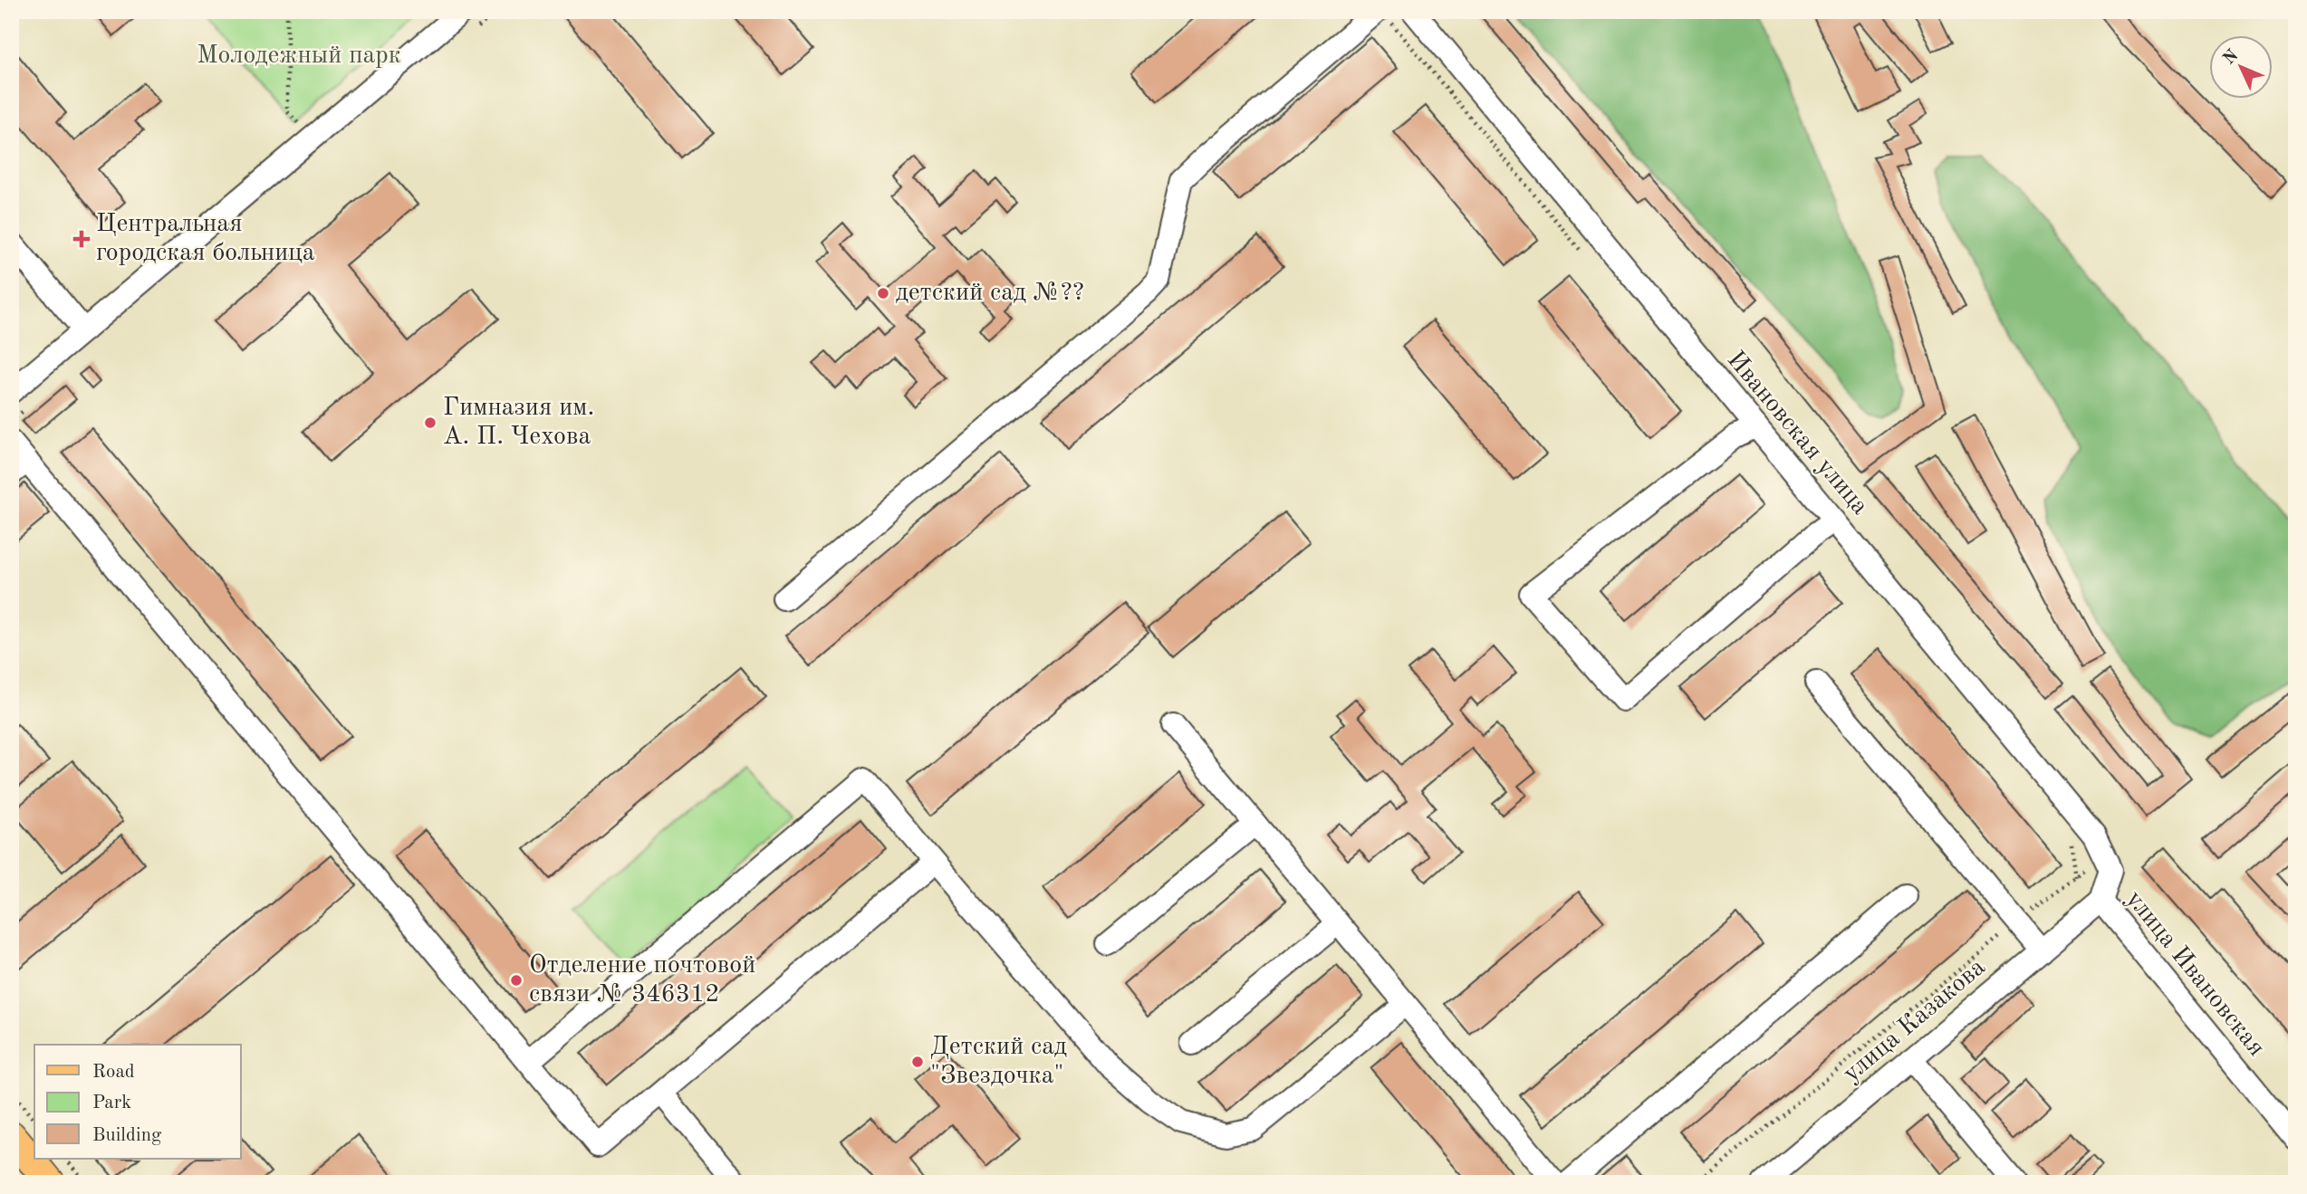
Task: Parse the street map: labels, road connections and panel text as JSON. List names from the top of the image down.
{
  "streets": {
    "street": ["Ивановская улица", "улица Ивановская", "улица Казакова"]
  },
  "crossings": [
    ["Ивановская улица", "улица Ивановская"],
    ["Ивановская улица", "улица Казакова"],
    ["улица Ивановская", "улица Казакова"]
  ],
  "parks": ["Молодежный парк"],
  "places": {
    "health": ["Центральная городская больница"],
    "other": [
      "детский сад №??",
      "Гимназия им. А. П. Чехова",
      "Отделение почтовой связи № 346312",
      "Детский сад \"Звездочка\""
    ]
  },
  "legend": ["Road", "Park", "Building"],
  "north": "top left"
}
